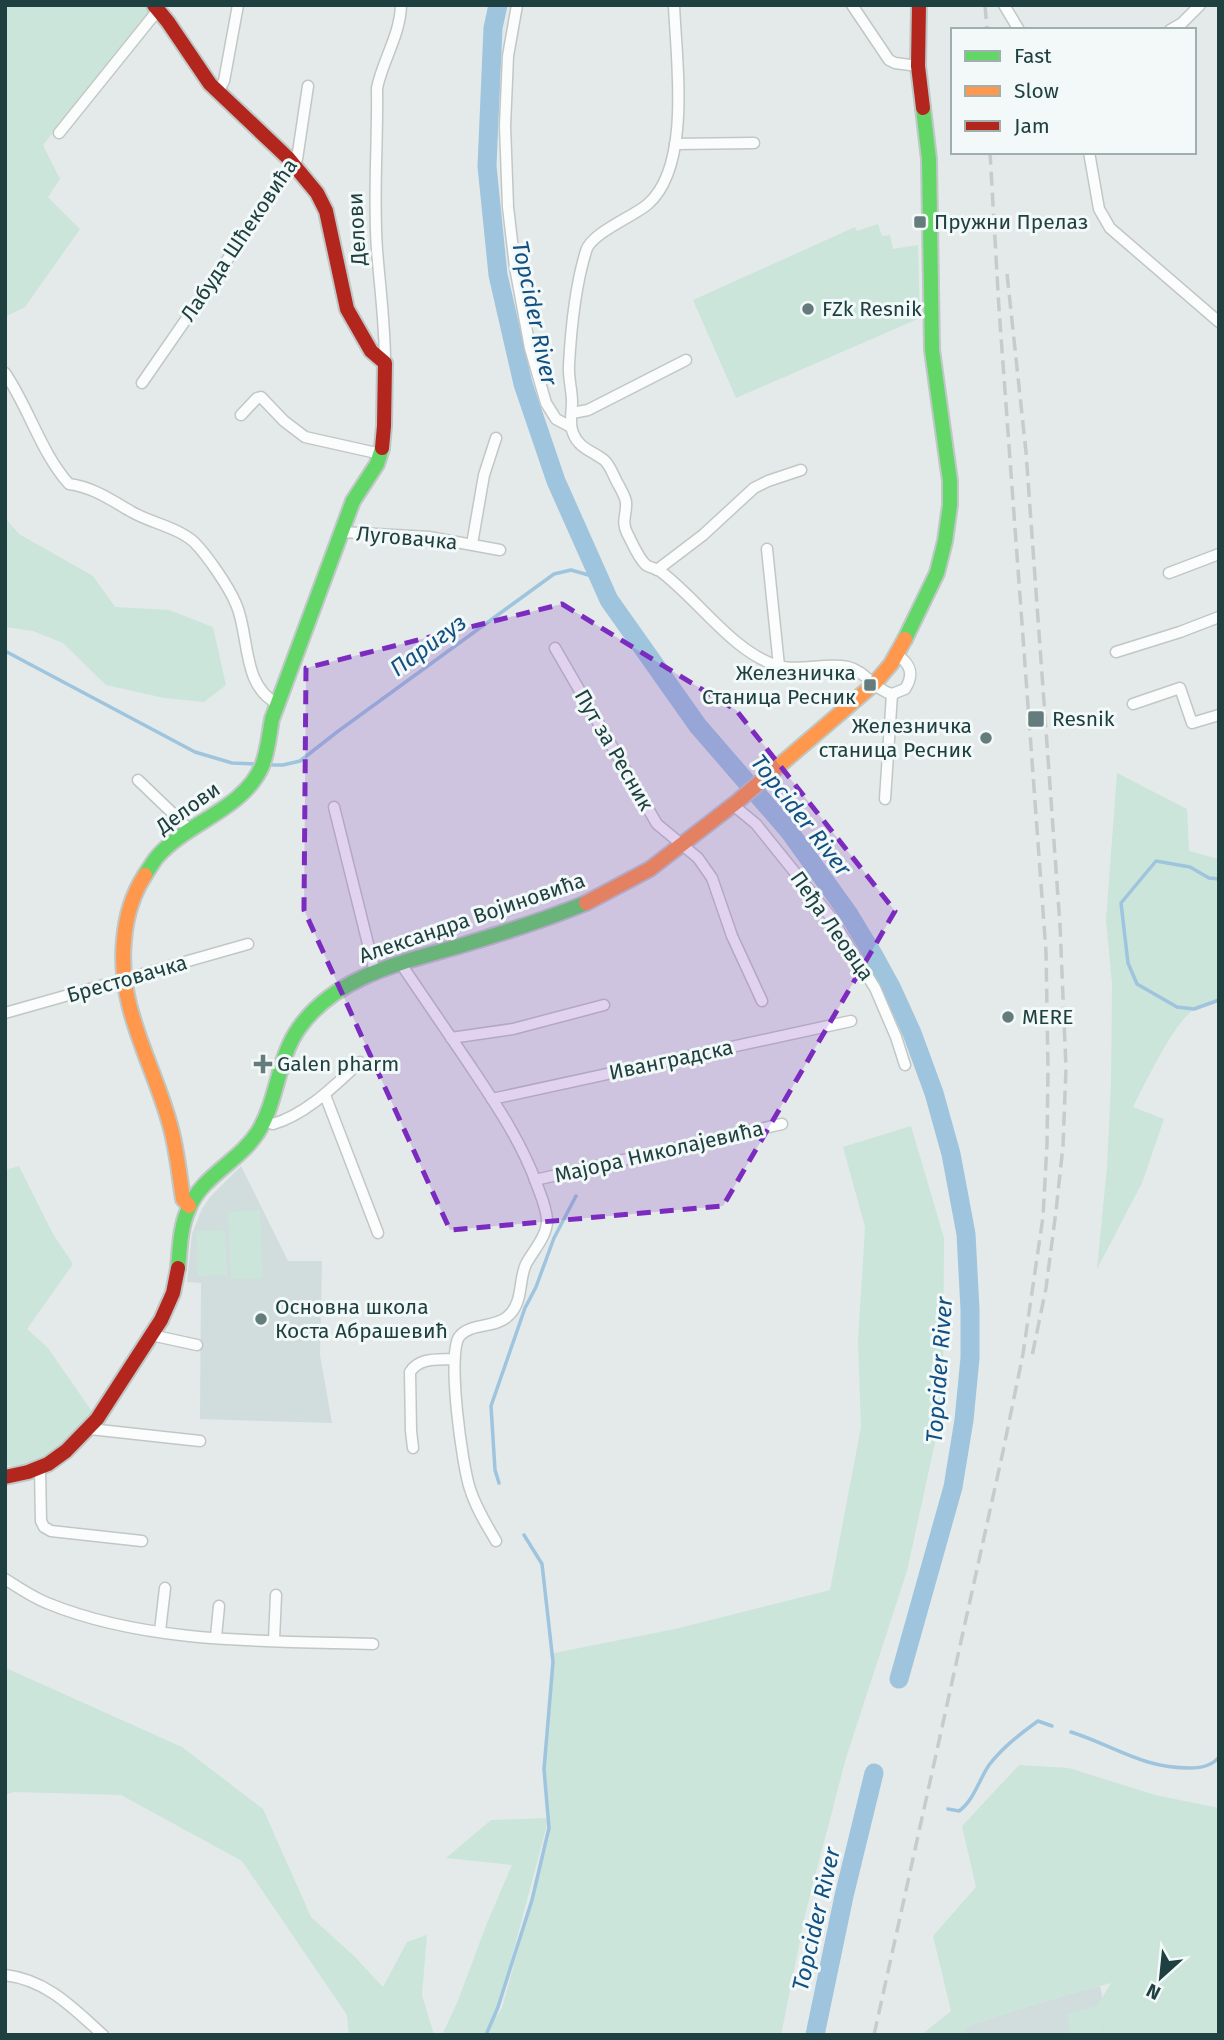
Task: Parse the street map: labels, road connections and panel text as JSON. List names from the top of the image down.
{
  "streets": {
    "street": [
      "Делови",
      "Лабуда Шћековића",
      "Луговачка",
      "Пут за Ресник",
      "Александра Војиновића",
      "Пеђа Леовца",
      "Брестовачка",
      "Иванградска",
      "Мајора Николајевића"
    ]
  },
  "crossings": [
    ["Делови", "Луговачка"],
    ["Делови", "Александра Војиновића"],
    ["Делови", "Брестовачка"],
    ["Пут за Ресник", "Александра Војиновића"],
    ["Александра Војиновића", "Пеђа Леовца"]
  ],
  "water": ["Topcider River", "Паригуз"],
  "places": {
    "transit": ["Пружни Прелаз", "Железничка Станица Ресник", "Resnik"],
    "other": [
      "FZk Resnik",
      "Железничка станица Ресник",
      "MERE",
      "Основна школа Коста Абрашевић"
    ],
    "health": ["Galen pharm"]
  },
  "legend": ["Fast", "Slow", "Jam"],
  "north": "bottom left"
}
